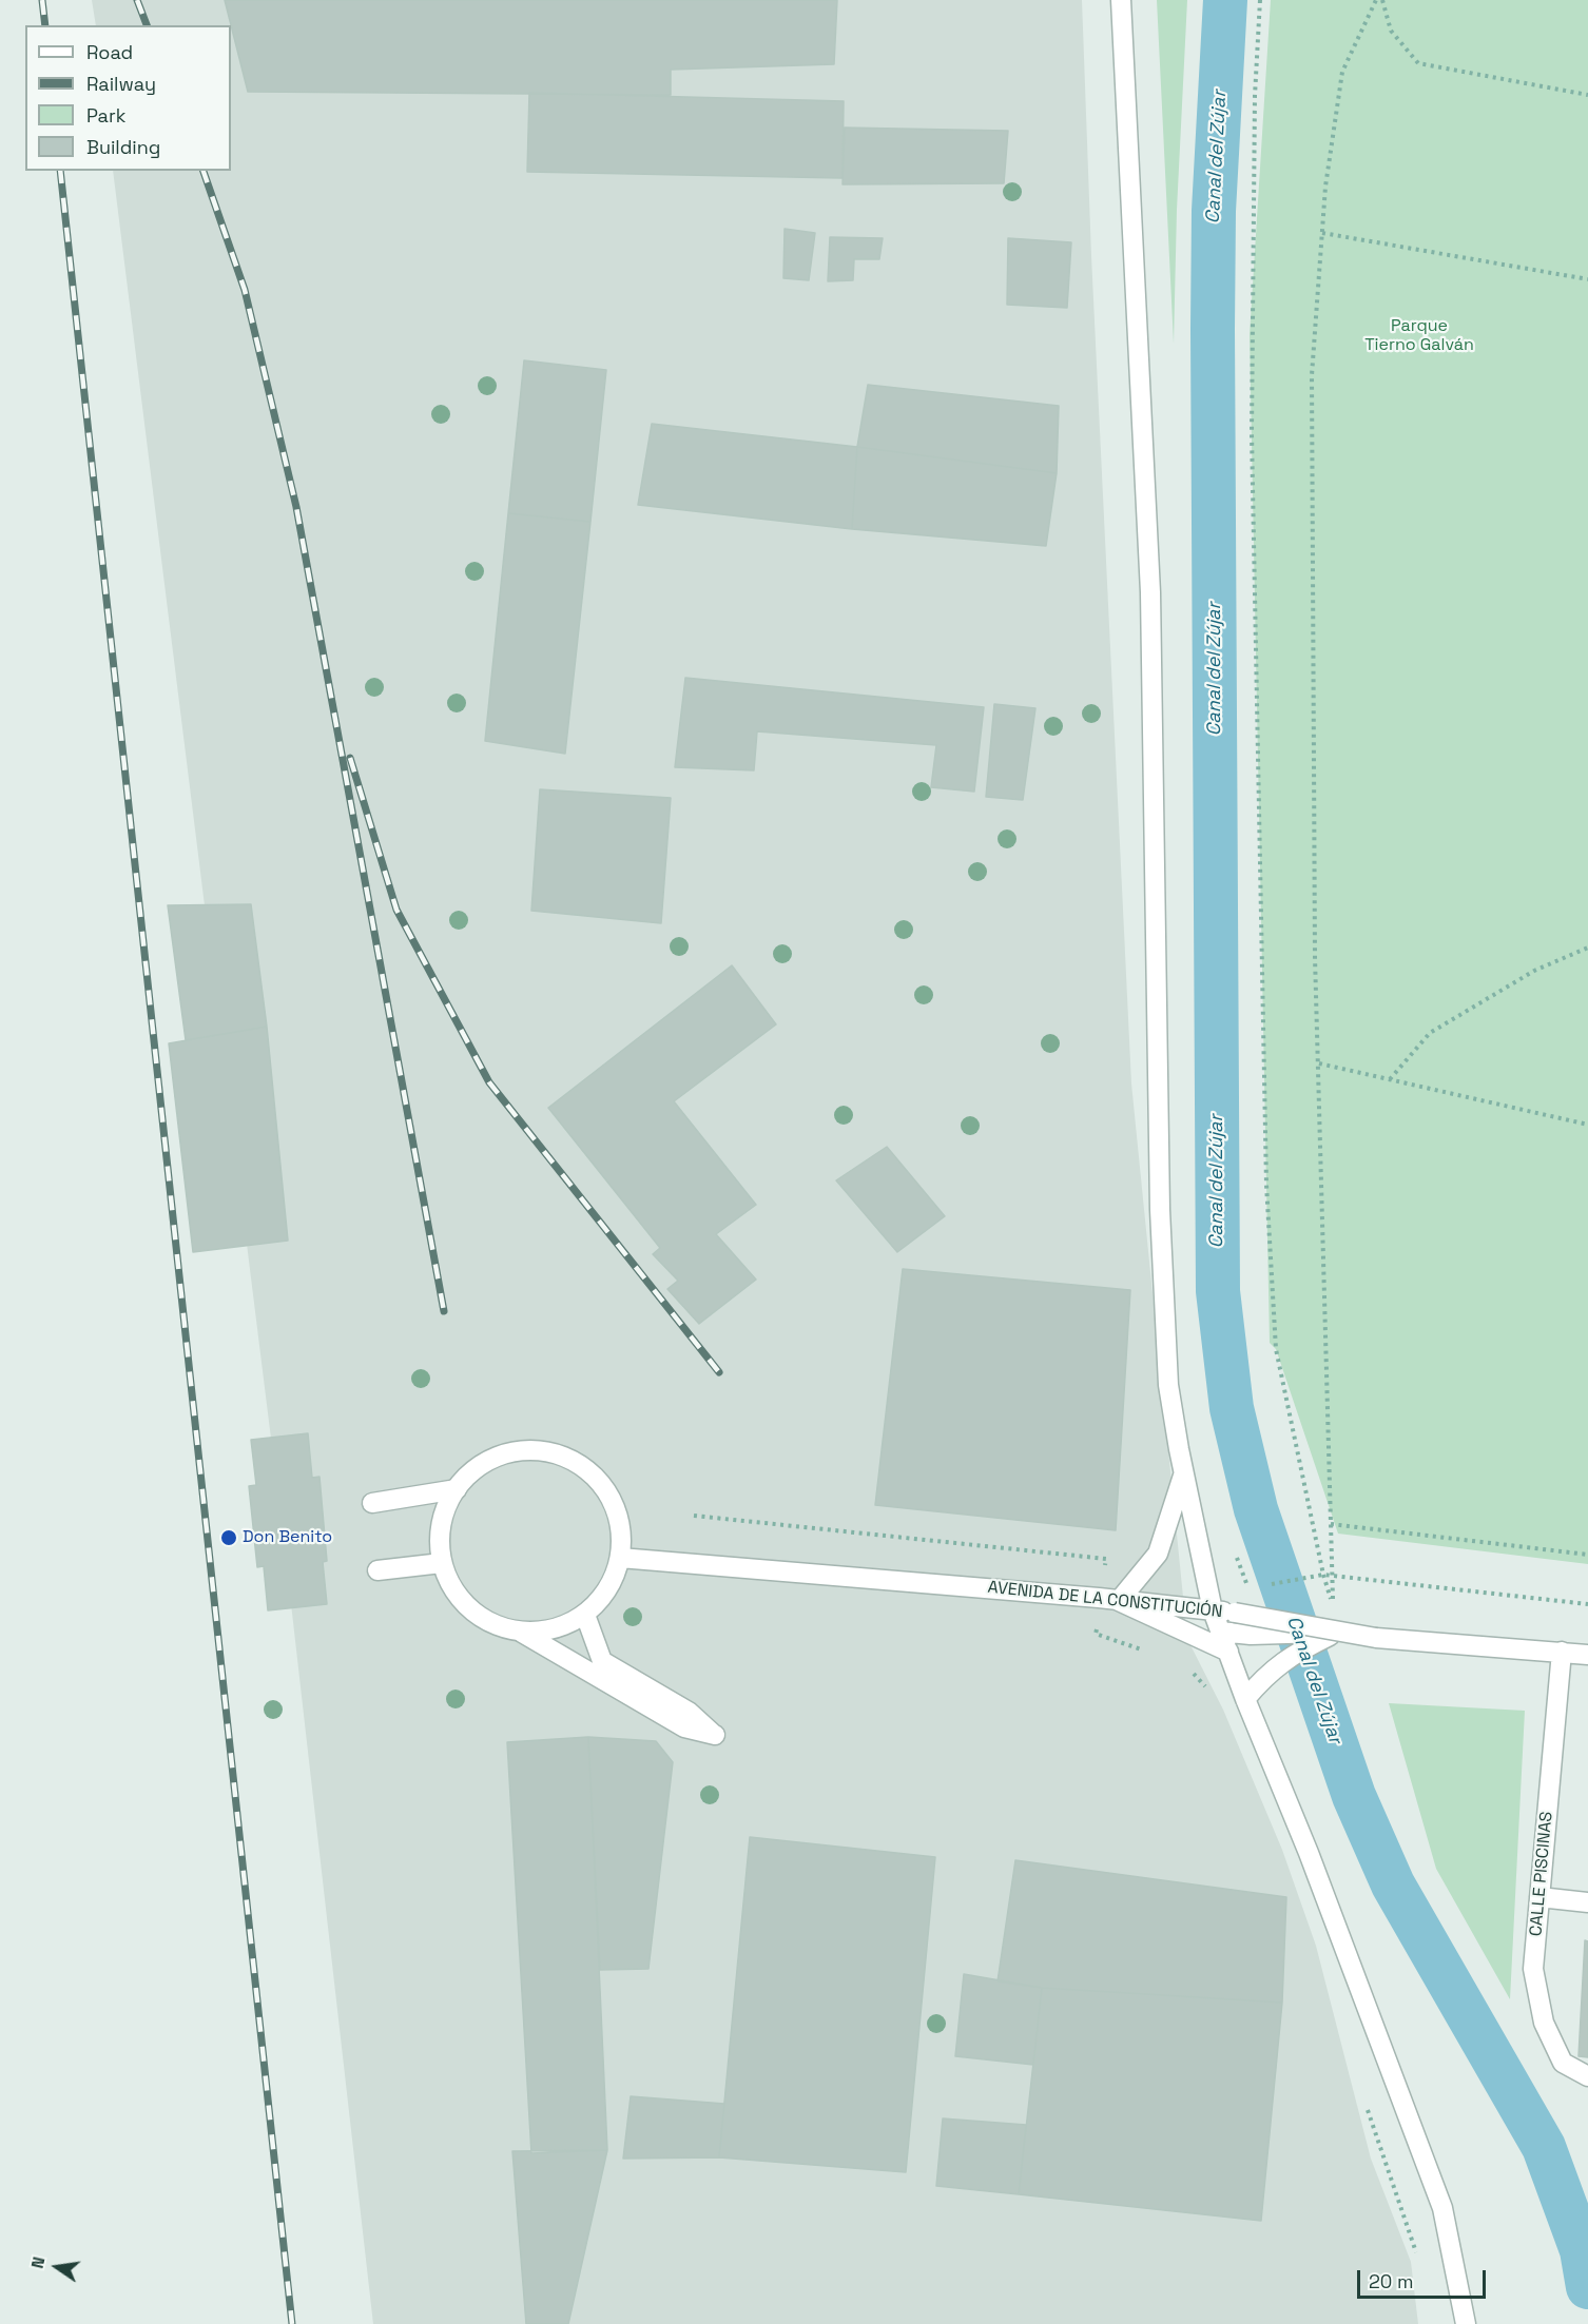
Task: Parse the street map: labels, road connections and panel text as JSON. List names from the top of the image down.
{
  "streets": {
    "street": ["AVENIDA DE LA CONSTITUCIÓN", "CALLE PISCINAS"]
  },
  "crossings": [
    ["AVENIDA DE LA CONSTITUCIÓN", "CALLE PISCINAS"]
  ],
  "water": ["Canal del Zújar"],
  "parks": ["Parque Tierno Galván"],
  "places": ["Don Benito"],
  "legend": [
    "Road",
    "Railway",
    "Park",
    "Building"
  ],
  "scale_bar": "20 m",
  "north": "left"
}
